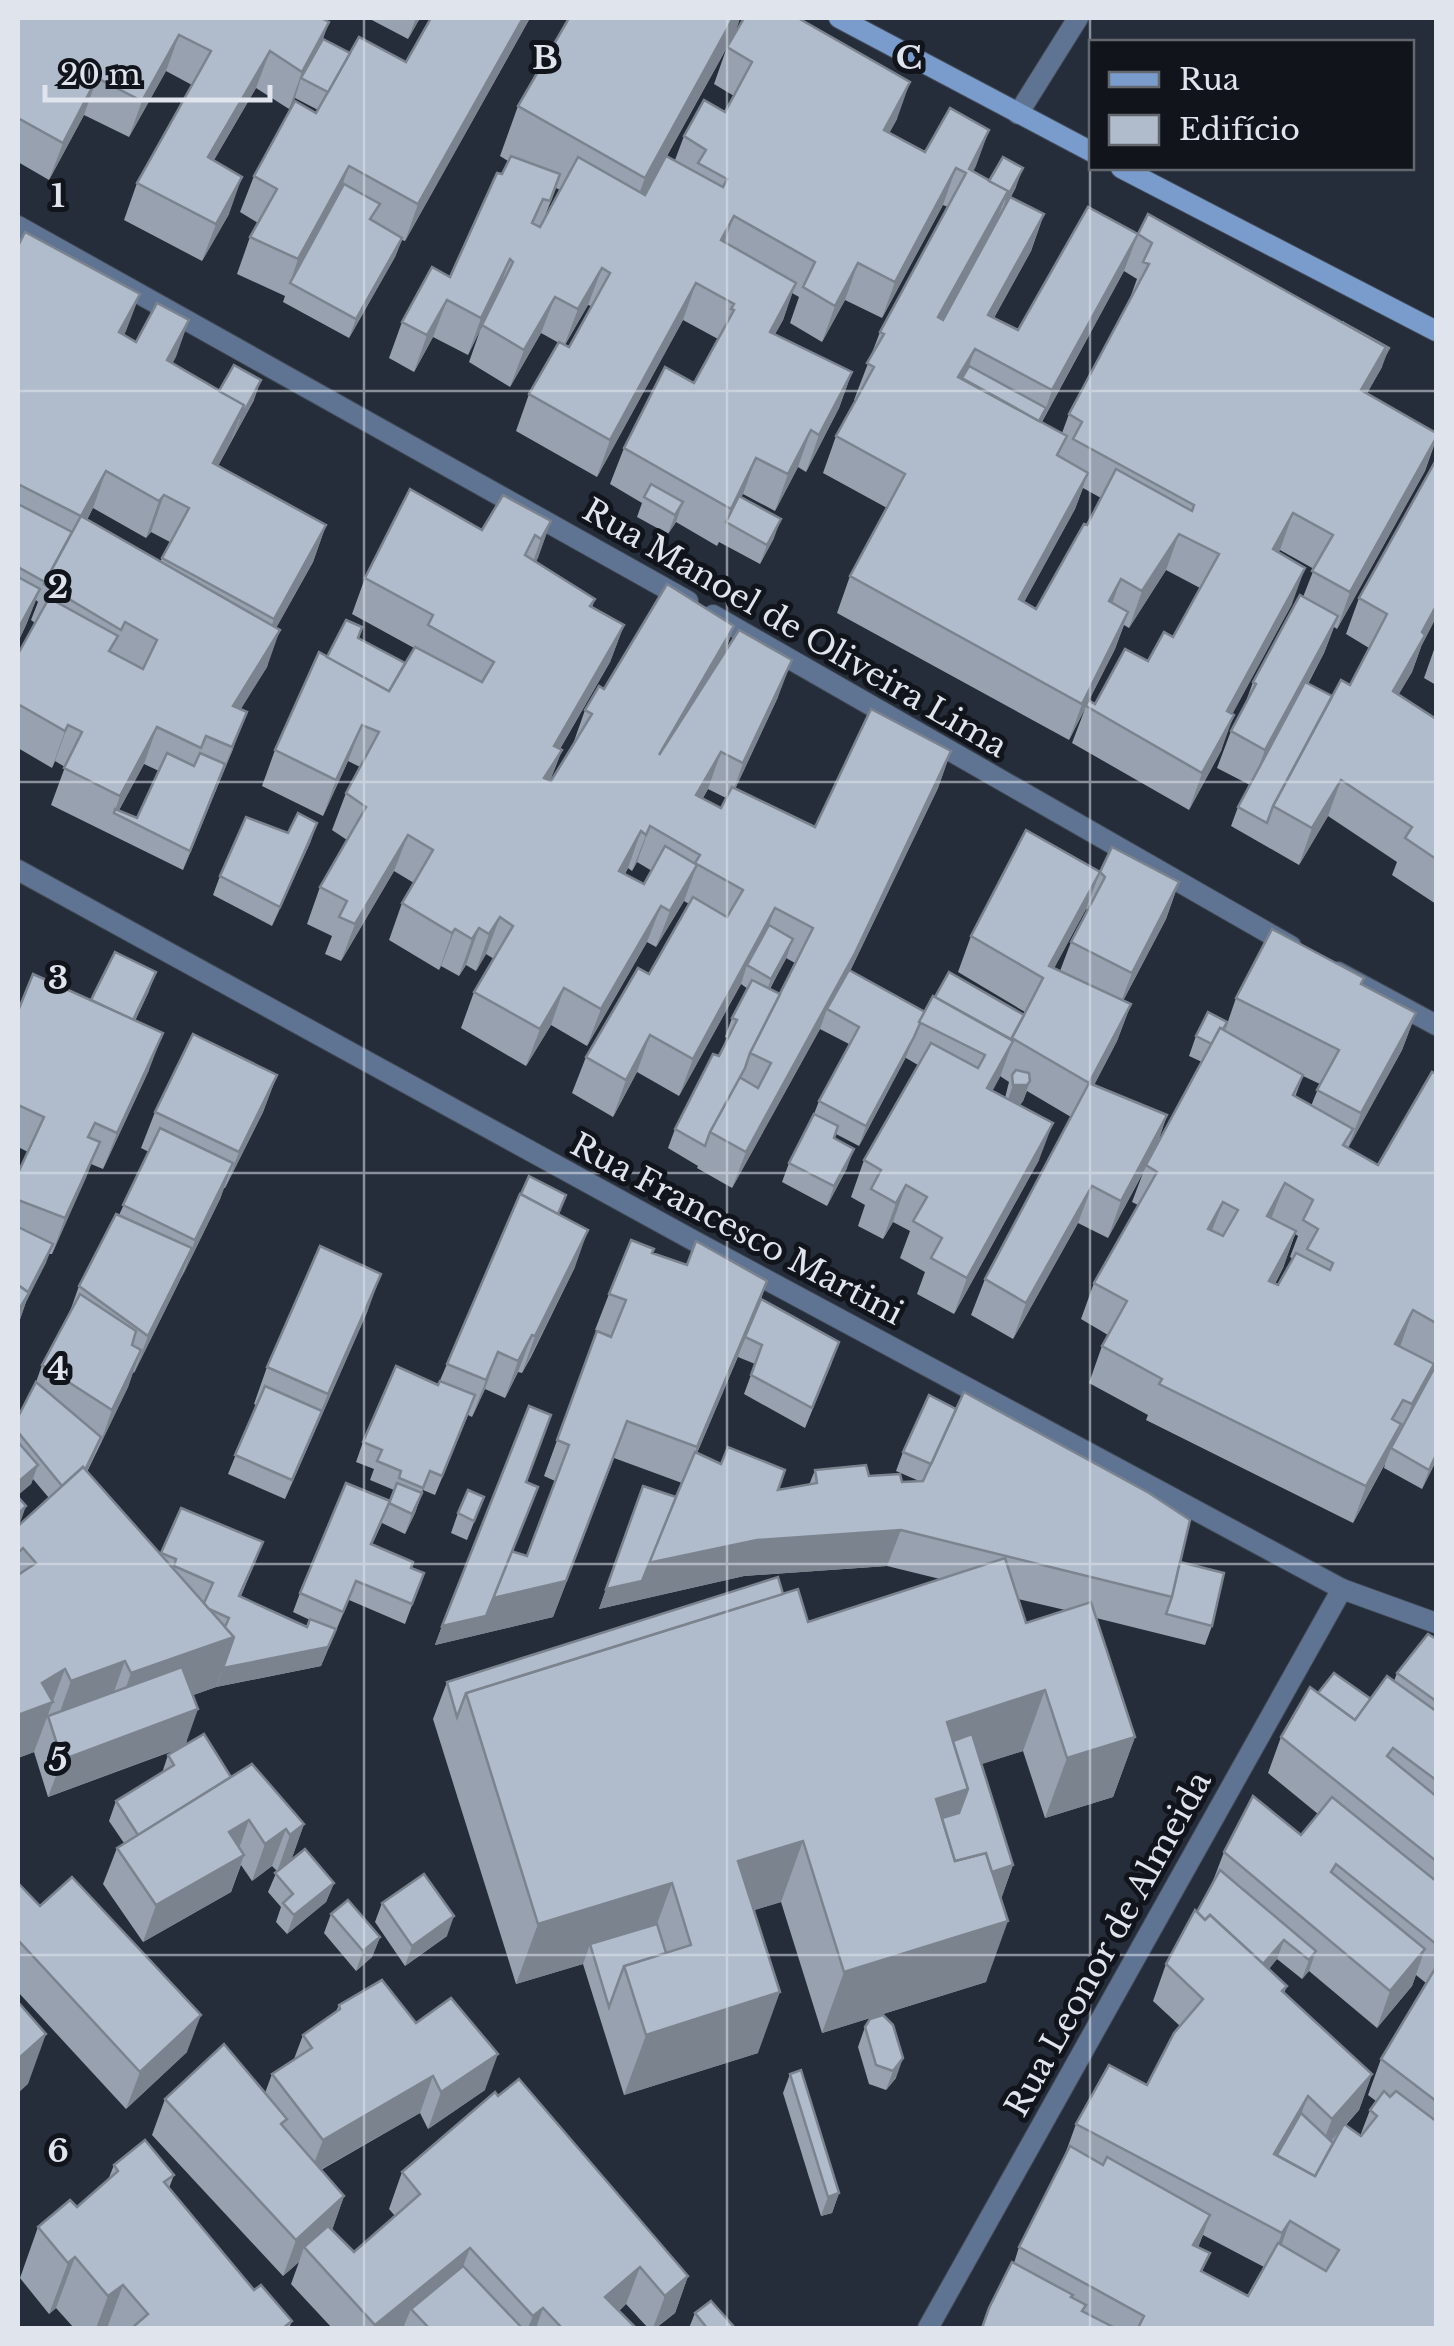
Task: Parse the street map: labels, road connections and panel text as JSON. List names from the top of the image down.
{
  "streets": {
    "street": ["Rua Manoel de Oliveira Lima", "Rua Francesco Martini", "Rua Leonor de Almeida"]
  },
  "crossings": [
    ["Rua Francesco Martini", "Rua Leonor de Almeida"]
  ],
  "legend": ["Rua", "Edifício"],
  "scale_bar": "20 m",
  "grid": {
    "columns": ["B", "C"],
    "rows": [
      "1",
      "2",
      "3",
      "4",
      "5",
      "6"
    ]
  }
}
